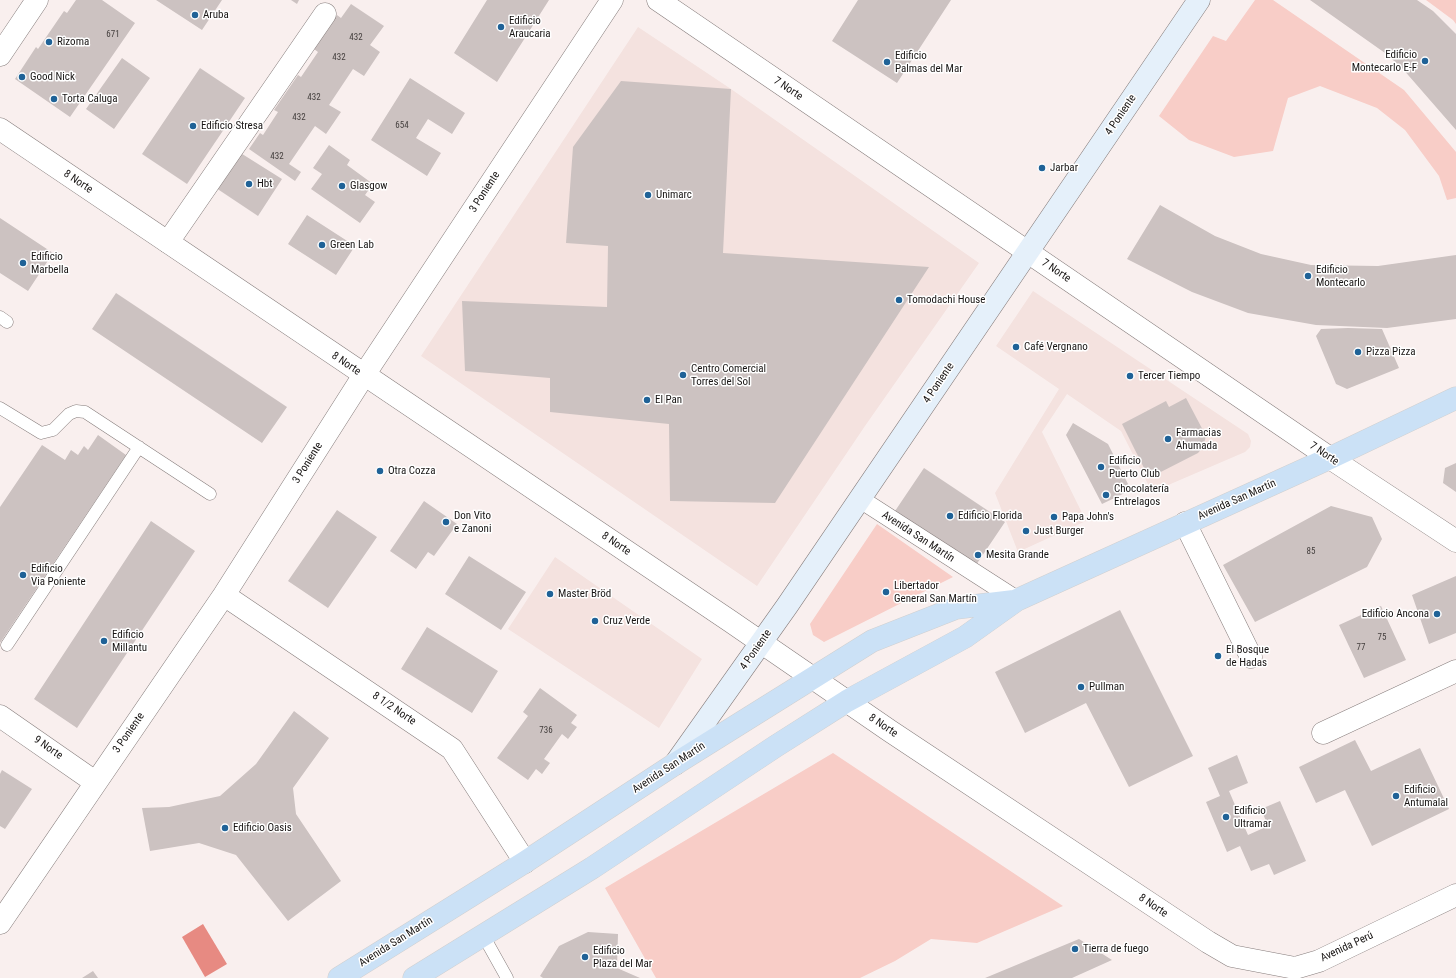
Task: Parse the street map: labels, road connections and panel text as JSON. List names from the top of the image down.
{
  "streets": {
    "main road": ["4 Poniente", "Avenida San Martín"],
    "street": [
      "7 Norte",
      "8 Norte",
      "3 Poniente",
      "8 1/2 Norte",
      "9 Norte",
      "Avenida Perú"
    ]
  },
  "crossings": [
    ["7 Norte", "4 Poniente"],
    ["7 Norte", "Avenida San Martín"],
    ["4 Poniente", "8 Norte"],
    ["4 Poniente", "Avenida San Martín"],
    ["8 Norte", "3 Poniente"],
    ["8 Norte", "Avenida San Martín"],
    ["8 Norte", "Avenida Perú"],
    ["3 Poniente", "8 1/2 Norte"],
    ["3 Poniente", "9 Norte"],
    ["Avenida San Martín", "8 1/2 Norte"]
  ],
  "places": [
    "Aruba",
    "Edificio Araucaria",
    "Rizoma",
    "Edificio Montecarlo E-F",
    "Edificio Palmas del Mar",
    "Good Nick",
    "Torta Caluga",
    "Edificio Stresa",
    "Jarbar",
    "Hbt",
    "Glasgow",
    "Unimarc",
    "Green Lab",
    "Edificio Marbella",
    "Edificio Montecarlo",
    "Tomodachi House",
    "Café Vergnano",
    "Pizza Pizza",
    "Centro Comercial Torres del Sol",
    "Tercer Tiempo",
    "El Pan",
    "Farmacias Ahumada",
    "Edificio Puerto Club",
    "Otra Cozza",
    "Chocolatería Entrelagos",
    "Edificio Florida",
    "Papa John's",
    "Don Vito e Zanoni",
    "Just Burger",
    "Mesita Grande",
    "Edificio Via Poniente",
    "Libertador General San Martín",
    "Master Bröd",
    "Edificio Ancona",
    "Cruz Verde",
    "Edificio Millantu",
    "El Bosque de Hadas",
    "Pullman",
    "Edificio Antumalal",
    "Edificio Ultramar",
    "Edificio Oasis",
    "Tierra de fuego",
    "Edificio Plaza del Mar"
  ],
  "house_numbers": [
    "671",
    "432",
    "432",
    "432",
    "432",
    "654",
    "432",
    "85",
    "75",
    "77",
    "736"
  ]
}
